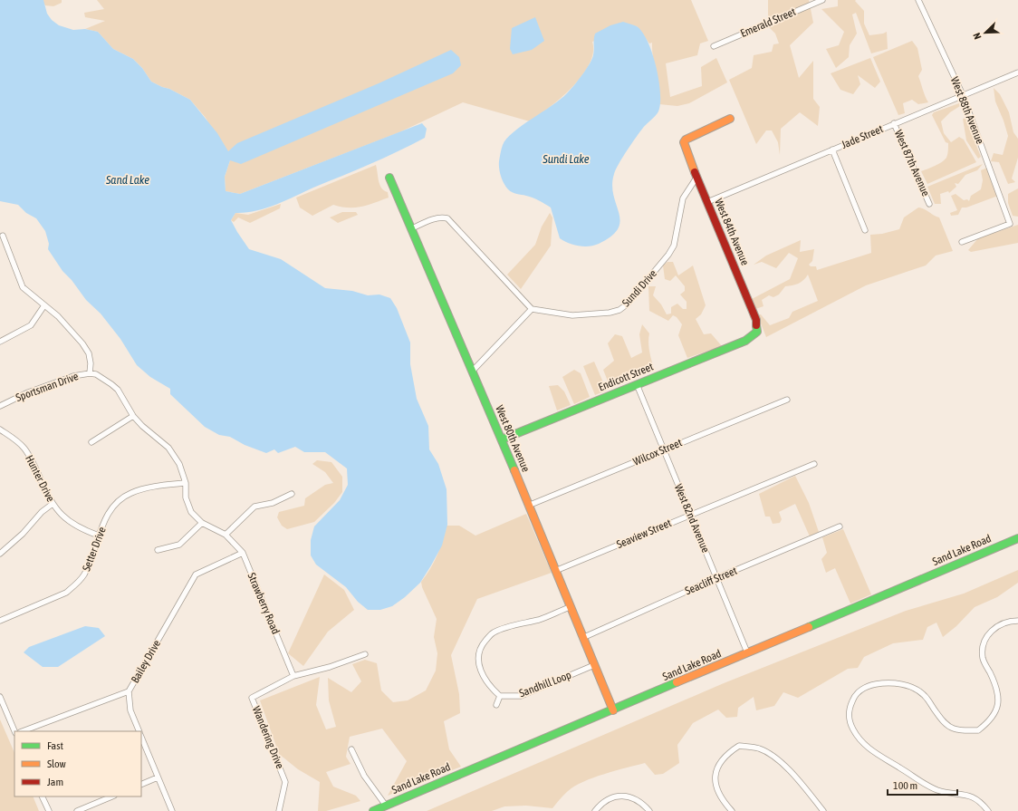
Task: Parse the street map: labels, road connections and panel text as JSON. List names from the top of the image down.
{
  "streets": {
    "street": [
      "Emerald Street",
      "West 88th Avenue",
      "Jade Street",
      "West 87th Avenue",
      "West 84th Avenue",
      "Sundi Drive",
      "Endicott Street",
      "Sportsman Drive",
      "West 80th Avenue",
      "Wilcox Street",
      "Hunter Drive",
      "West 82nd Avenue",
      "Seaview Street",
      "Setter Drive",
      "Sand Lake Road",
      "Seacliff Street",
      "Strawberry Road",
      "Bailey Drive",
      "Sandhill Loop",
      "Wandering Drive"
    ]
  },
  "crossings": [
    ["West 88th Avenue", "Jade Street"],
    ["Jade Street", "West 87th Avenue"],
    ["Jade Street", "West 84th Avenue"],
    ["West 84th Avenue", "Sundi Drive"],
    ["West 84th Avenue", "Endicott Street"],
    ["Endicott Street", "West 80th Avenue"],
    ["Endicott Street", "West 82nd Avenue"],
    ["Sportsman Drive", "Setter Drive"],
    ["Sportsman Drive", "Strawberry Road"],
    ["West 80th Avenue", "Wilcox Street"],
    ["West 80th Avenue", "Seaview Street"],
    ["West 80th Avenue", "Sand Lake Road"],
    ["West 80th Avenue", "Seacliff Street"],
    ["West 80th Avenue", "Sandhill Loop"],
    ["Wilcox Street", "West 82nd Avenue"],
    ["Hunter Drive", "Setter Drive"],
    ["West 82nd Avenue", "Seaview Street"],
    ["West 82nd Avenue", "Sand Lake Road"],
    ["West 82nd Avenue", "Seacliff Street"],
    ["Strawberry Road", "Bailey Drive"],
    ["Strawberry Road", "Wandering Drive"]
  ],
  "water": ["Sundi Lake", "Sand Lake"],
  "legend": ["Fast", "Slow", "Jam"],
  "scale_bar": "100 m",
  "north": "bottom left"
}
